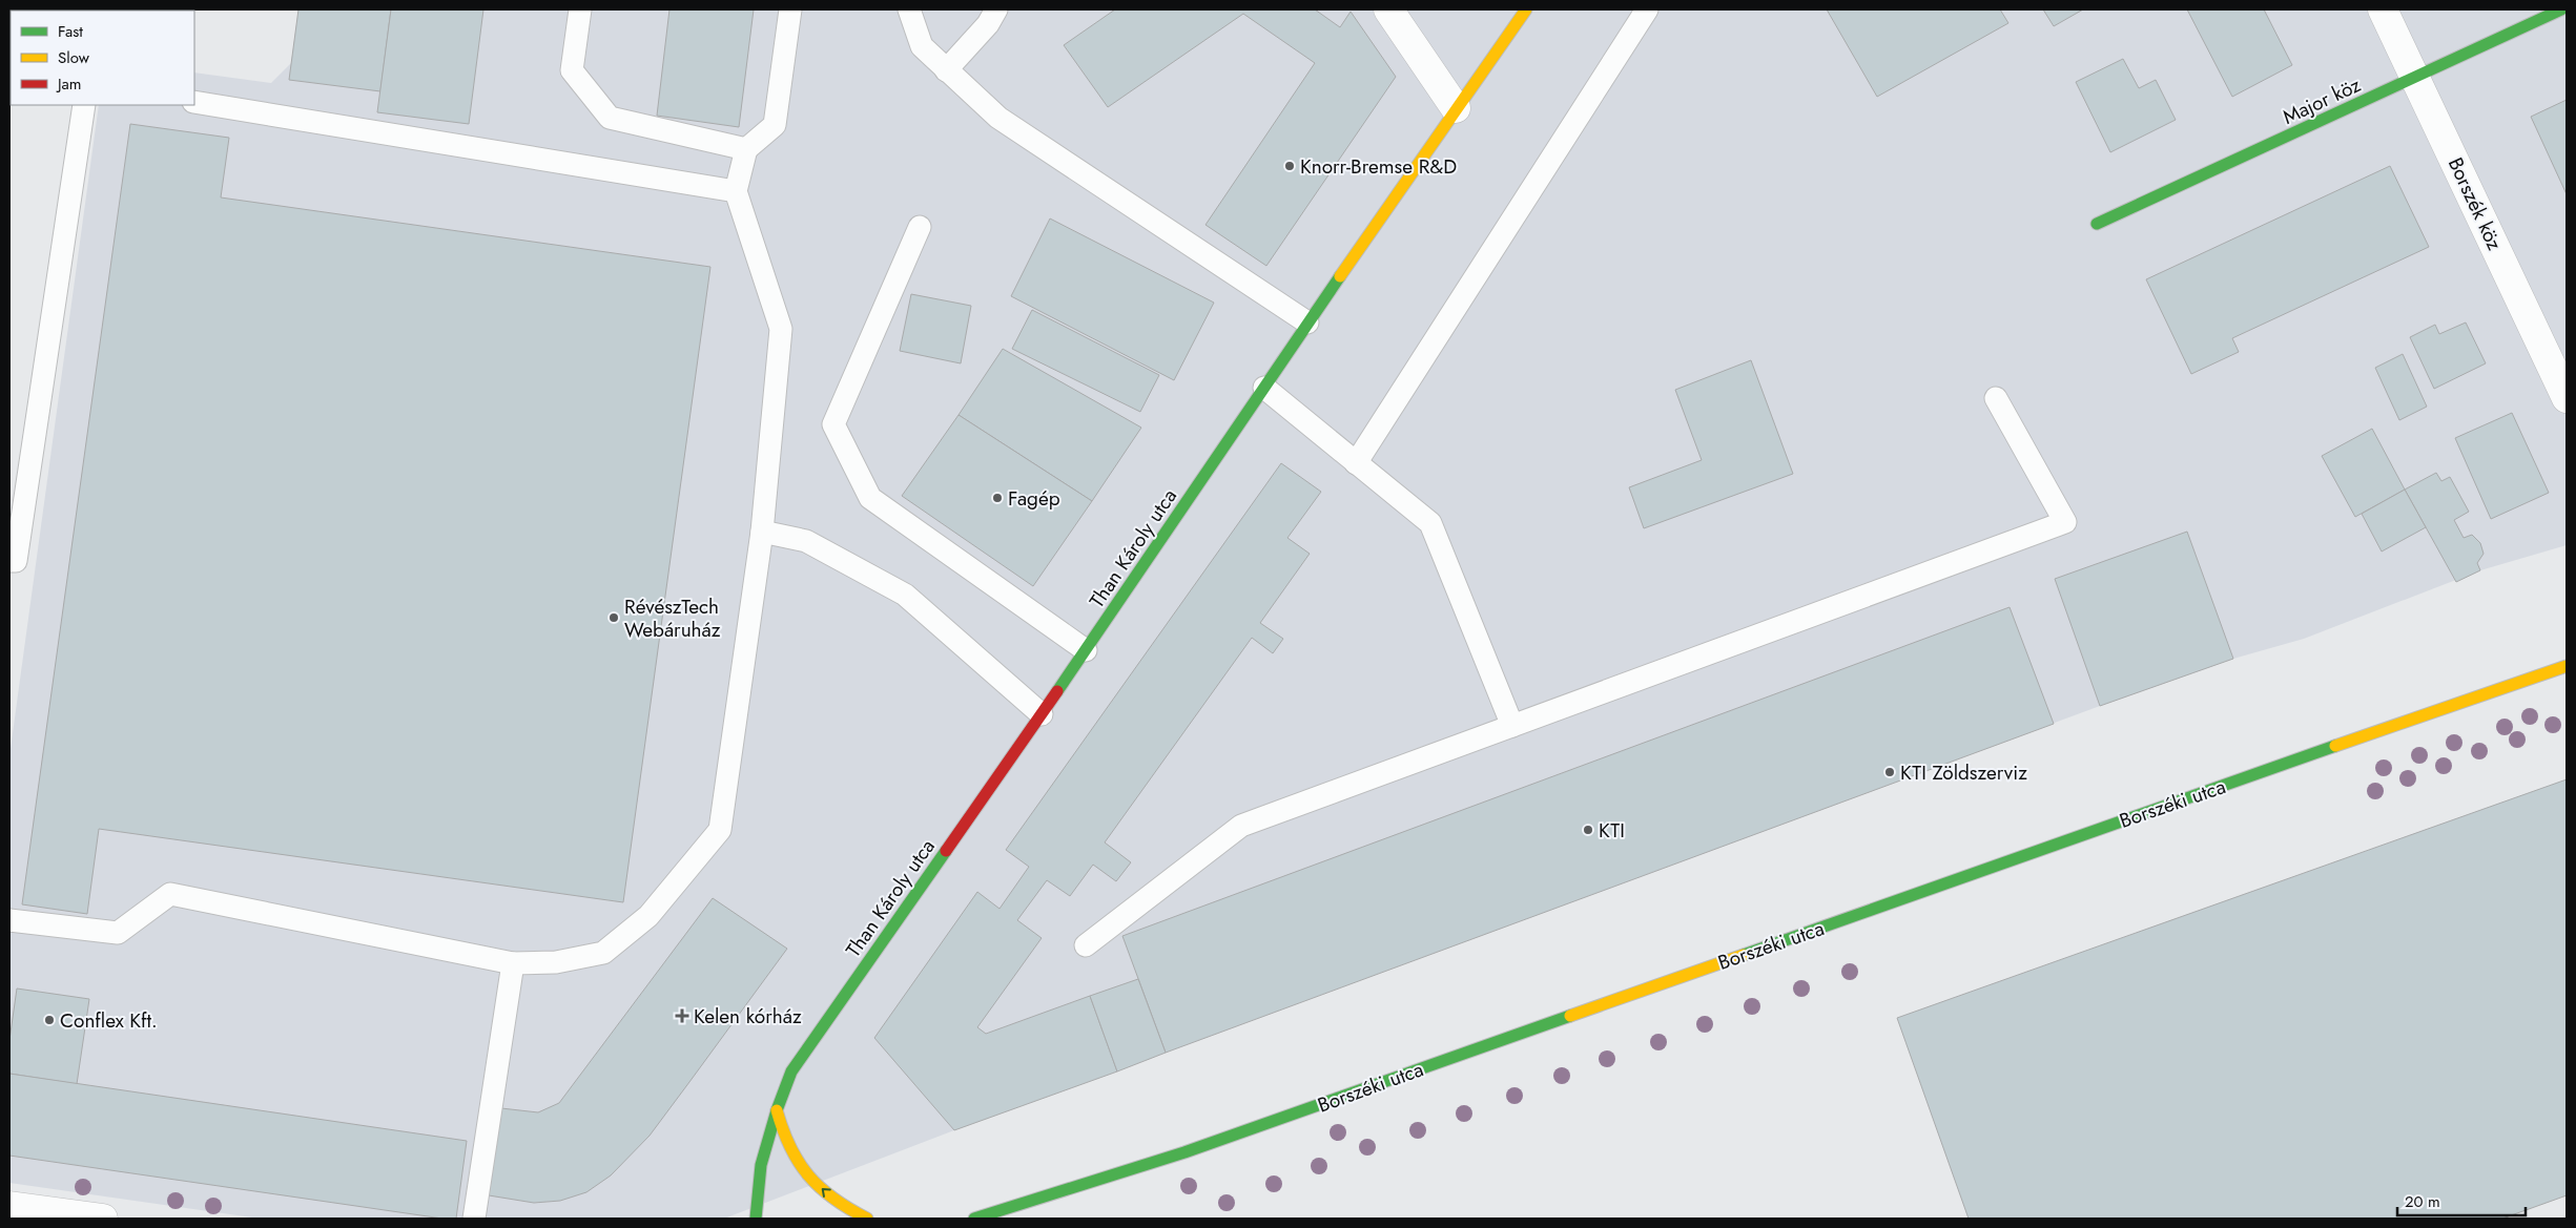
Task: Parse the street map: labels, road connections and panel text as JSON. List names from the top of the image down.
{
  "streets": {
    "street": [
      "Major köz",
      "Borszék köz",
      "Than Károly utca",
      "Borszéki utca"
    ]
  },
  "crossings": [
    ["Major köz", "Borszék köz"]
  ],
  "places": {
    "other": [
      "Knorr-Bremse R&D",
      "Fagép",
      "RévészTech Webáruház",
      "KTI Zöldszerviz",
      "KTI",
      "Conflex Kft."
    ],
    "health": ["Kelen kórház"]
  },
  "legend": ["Fast", "Slow", "Jam"],
  "scale_bar": "20 m"
}
